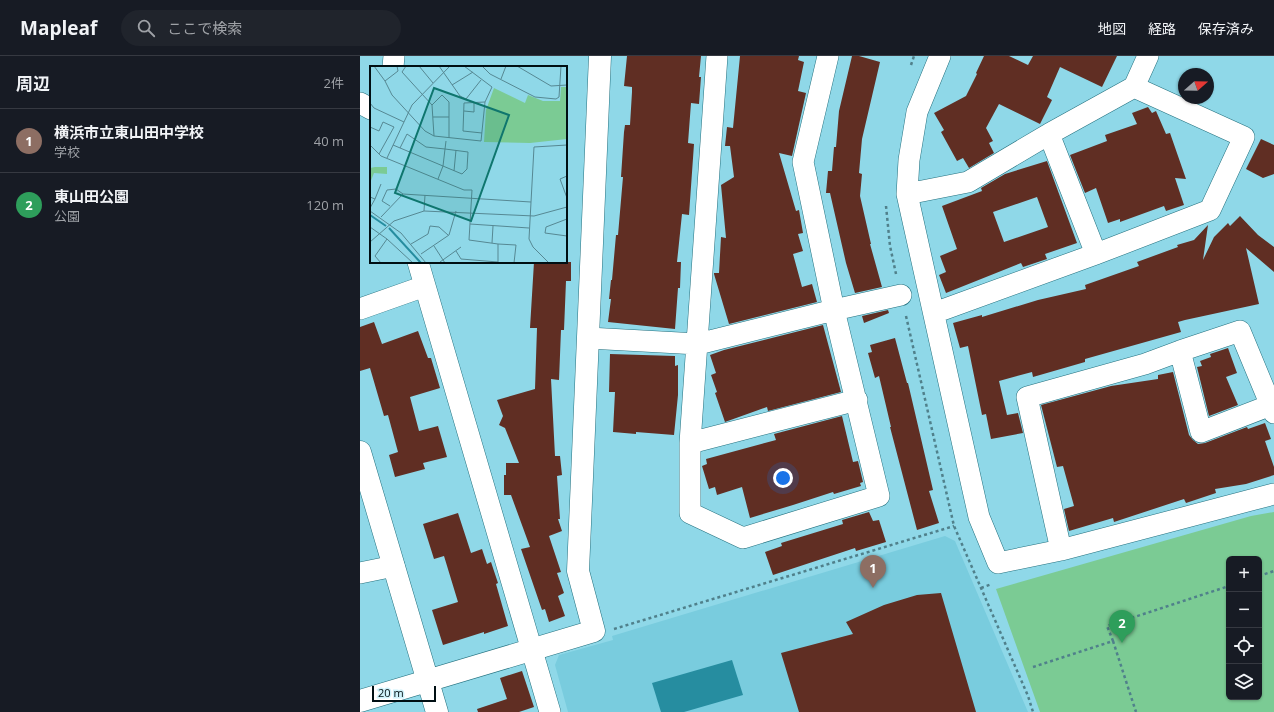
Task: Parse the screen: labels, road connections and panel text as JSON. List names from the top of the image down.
{
  "scale_bar": "20 m",
  "north": "right",
  "page": {
    "header": "Mapleaf",
    "search": "ここで検索",
    "nav": ["地図", "経路", "保存済み"],
    "heading": ["周辺", "2件"],
    "list": [
      {
        "mark": "1",
        "name": "横浜市立東山田中学校",
        "note": "学校",
        "value": "40 m"
      },
      {
        "mark": "2",
        "name": "東山田公園",
        "note": "公園",
        "value": "120 m"
      }
    ],
    "pins": ["1", "2"],
    "map_buttons": ["+", "−"],
    "scale": "20 m"
  }
}
